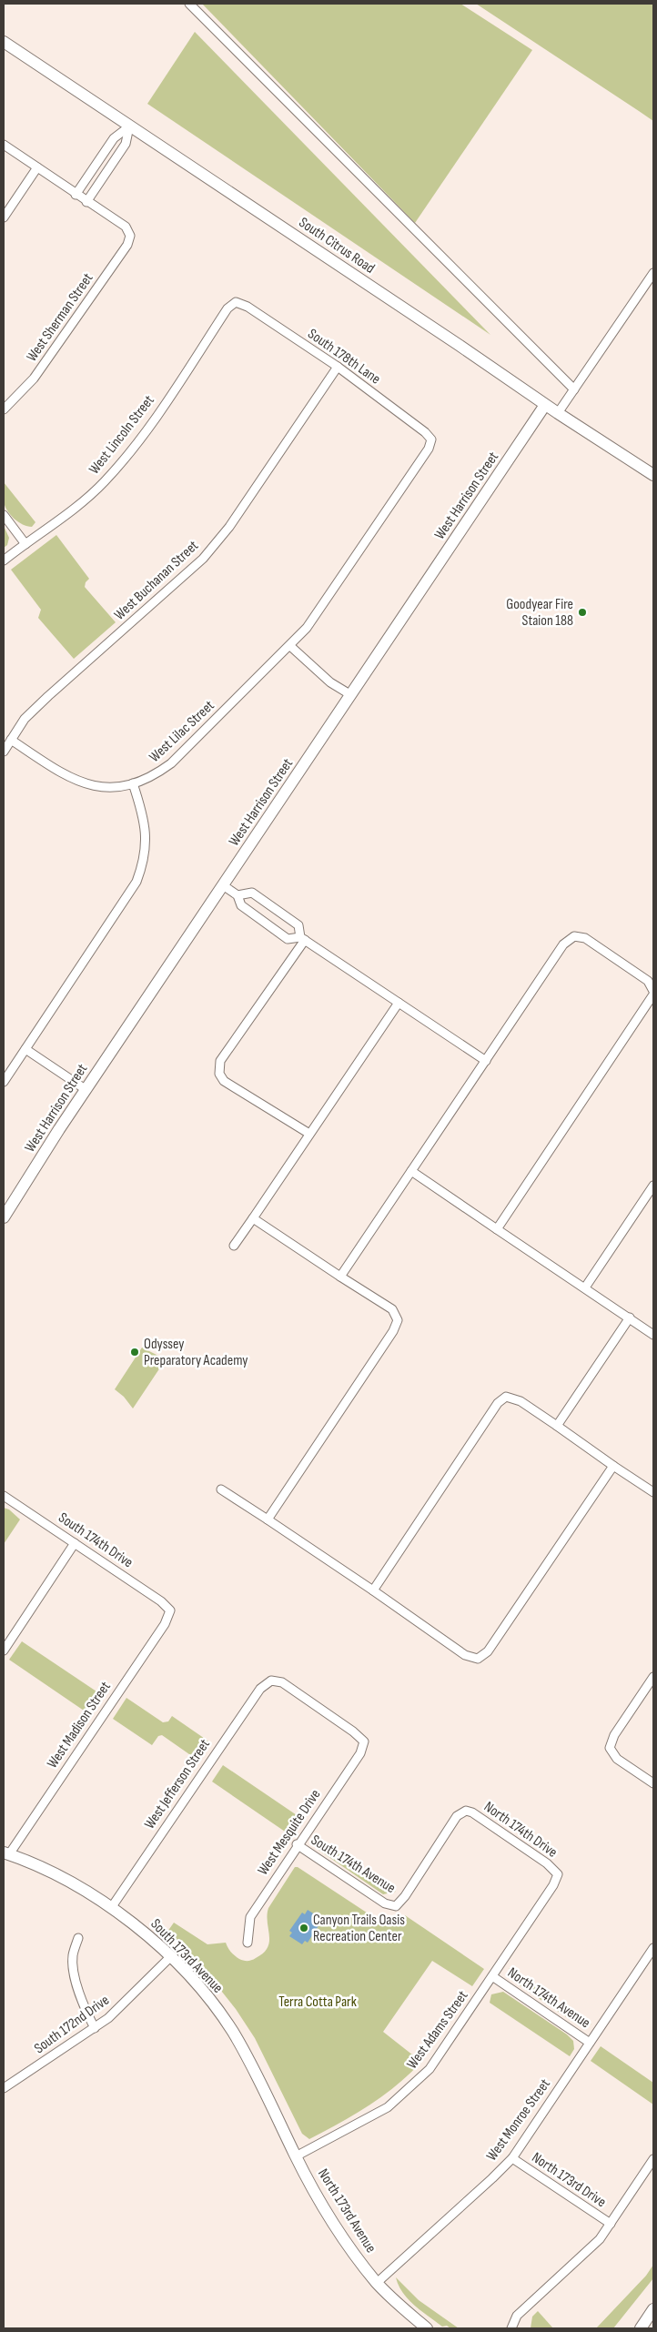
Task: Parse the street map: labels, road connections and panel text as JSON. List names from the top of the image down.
{
  "streets": {
    "street": [
      "South Citrus Road",
      "West Sherman Street",
      "South 178th Lane",
      "West Lincoln Street",
      "West Harrison Street",
      "West Buchanan Street",
      "West Lilac Street",
      "South 174th Drive",
      "West Madison Street",
      "West Jefferson Street",
      "North 174th Drive",
      "West Mesquite Drive",
      "South 174th Avenue",
      "South 173rd Avenue",
      "North 174th Avenue",
      "South 172nd Drive",
      "West Adams Street",
      "West Monroe Street",
      "North 173rd Drive",
      "North 173rd Avenue"
    ]
  },
  "crossings": [
    ["South Citrus Road", "West Harrison Street"],
    ["South 178th Lane", "West Lincoln Street"],
    ["South 178th Lane", "West Buchanan Street"],
    ["South 178th Lane", "West Lilac Street"],
    ["West Buchanan Street", "West Lilac Street"],
    ["South 174th Drive", "West Madison Street"],
    ["West Madison Street", "South 173rd Avenue"],
    ["West Jefferson Street", "West Mesquite Drive"],
    ["West Jefferson Street", "South 173rd Avenue"],
    ["North 174th Drive", "South 174th Avenue"],
    ["North 174th Drive", "West Adams Street"],
    ["West Mesquite Drive", "South 174th Avenue"],
    ["South 173rd Avenue", "South 172nd Drive"],
    ["South 173rd Avenue", "North 173rd Avenue"],
    ["North 174th Avenue", "West Adams Street"],
    ["North 174th Avenue", "West Monroe Street"],
    ["West Adams Street", "North 173rd Avenue"],
    ["West Monroe Street", "North 173rd Drive"],
    ["West Monroe Street", "North 173rd Avenue"]
  ],
  "parks": ["Terra Cotta Park"],
  "places": ["Goodyear Fire Staion 188", "Odyssey Preparatory Academy", "Canyon Trails Oasis Recreation Center"]
}
